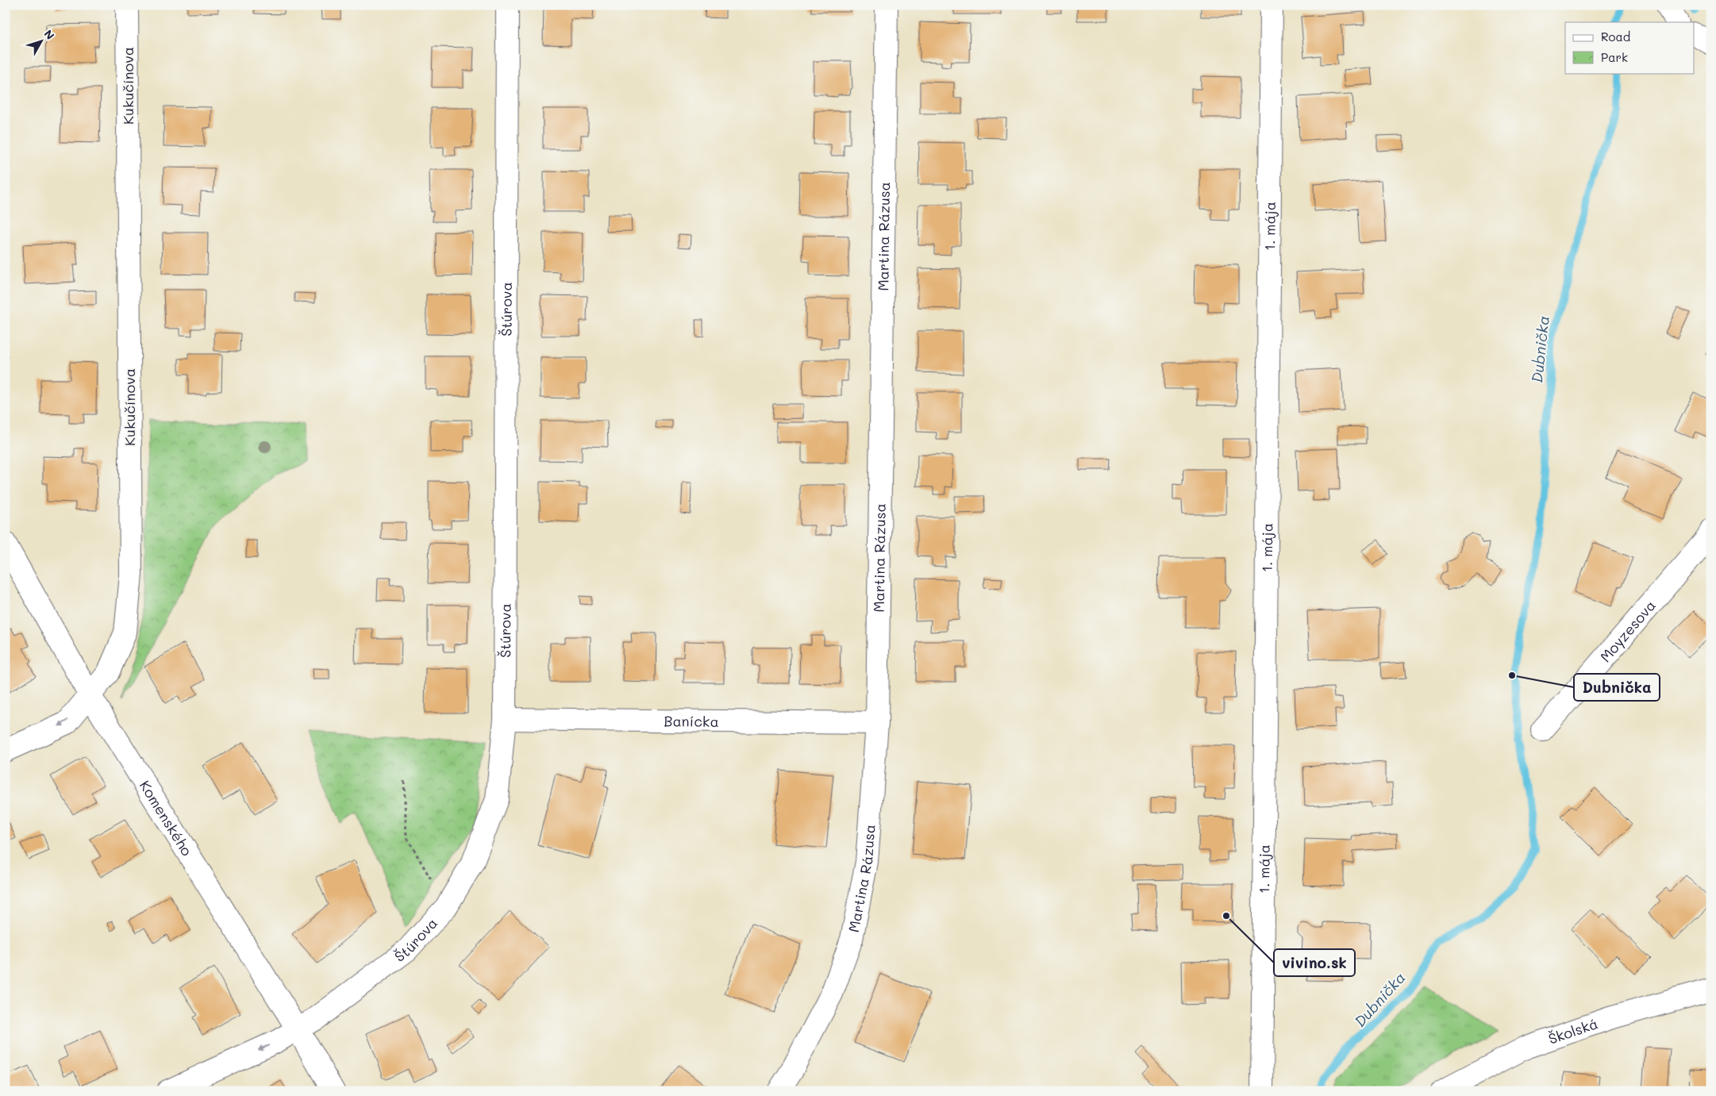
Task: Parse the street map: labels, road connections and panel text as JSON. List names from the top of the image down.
{
  "streets": {
    "street": [
      "Kukučínova",
      "1. mája",
      "Martina Rázusa",
      "Štúrova",
      "Moyzesova",
      "Banícka",
      "Komenského",
      "Školská"
    ]
  },
  "crossings": [
    ["Kukučínova", "Komenského"],
    ["Martina Rázusa", "Banícka"],
    ["Štúrova", "Banícka"],
    ["Štúrova", "Komenského"]
  ],
  "water": ["Dubnička"],
  "places": ["Dubnička", "vivino.sk"],
  "legend": ["Road", "Park"],
  "north": "top right"
}
